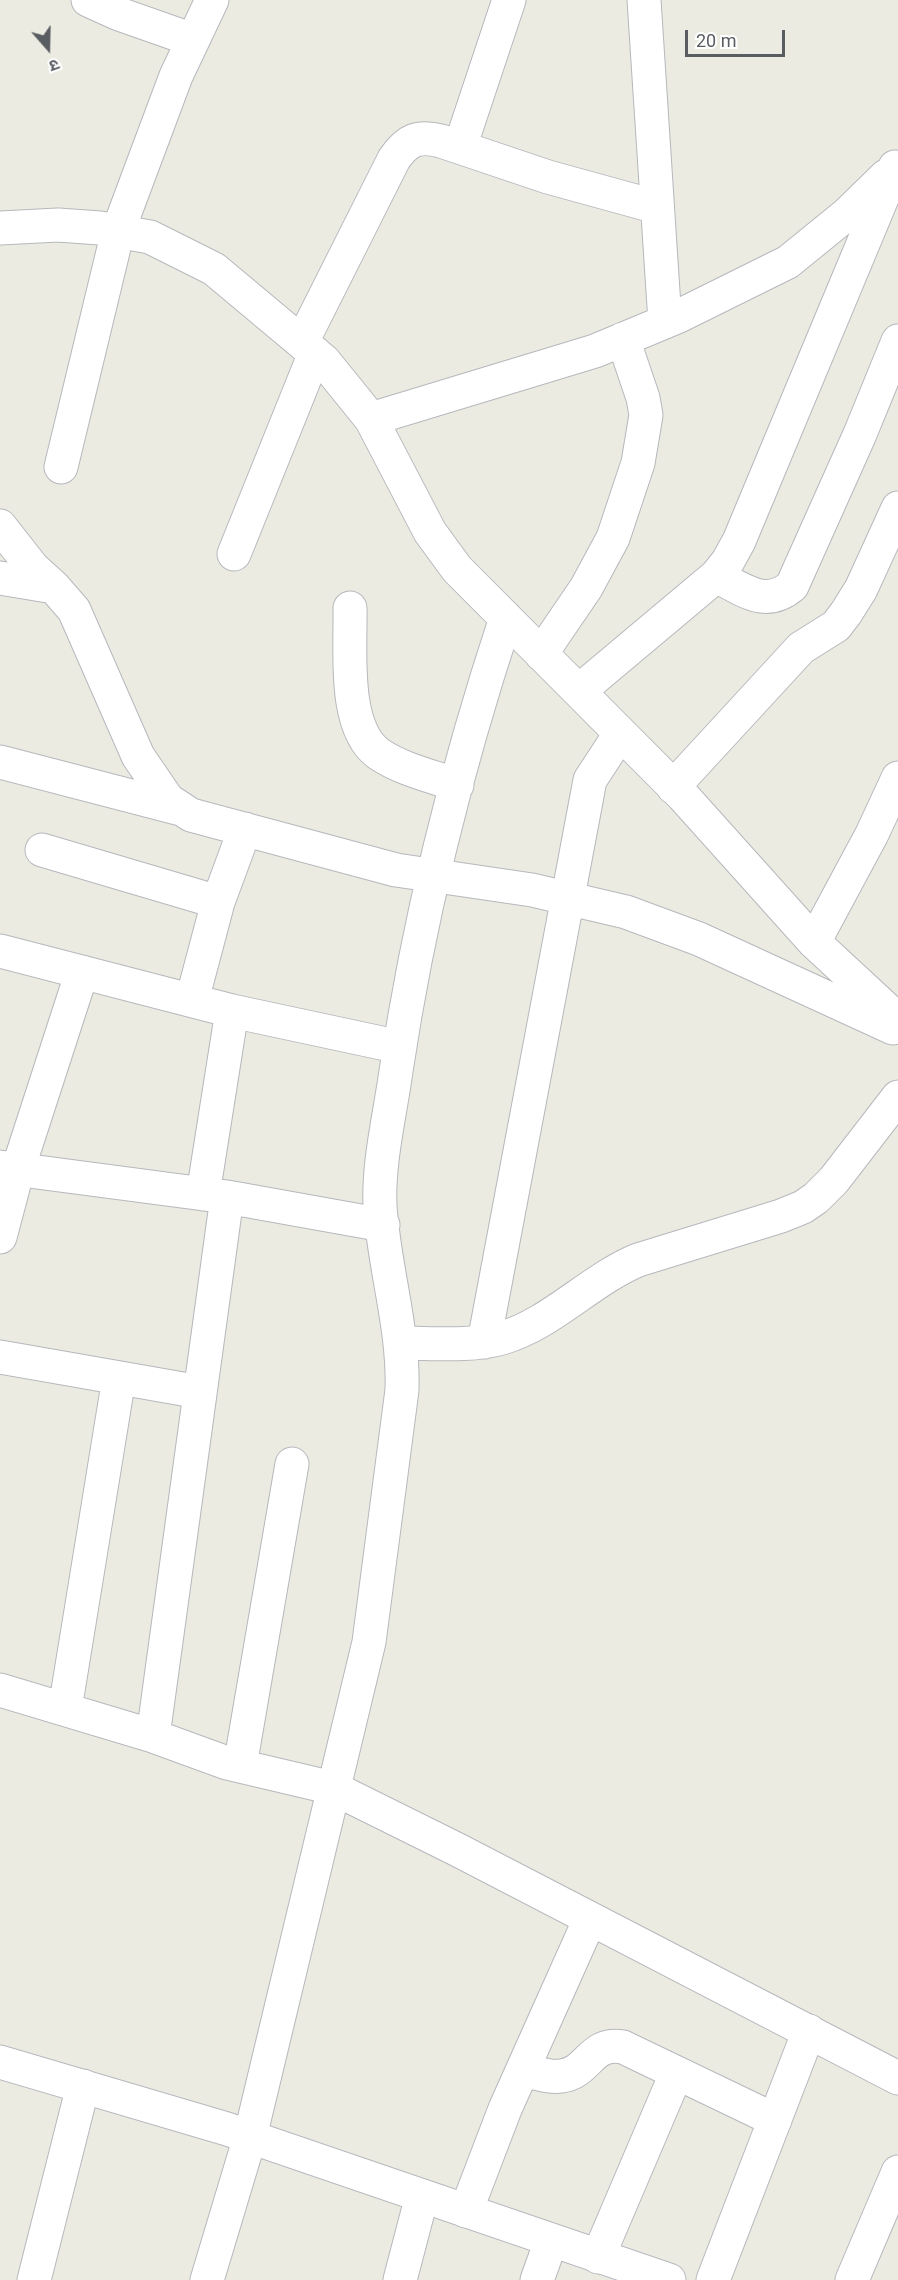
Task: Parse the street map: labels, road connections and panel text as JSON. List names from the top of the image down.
{
  "scale_bar": "20 m",
  "north": "bottom"
}
